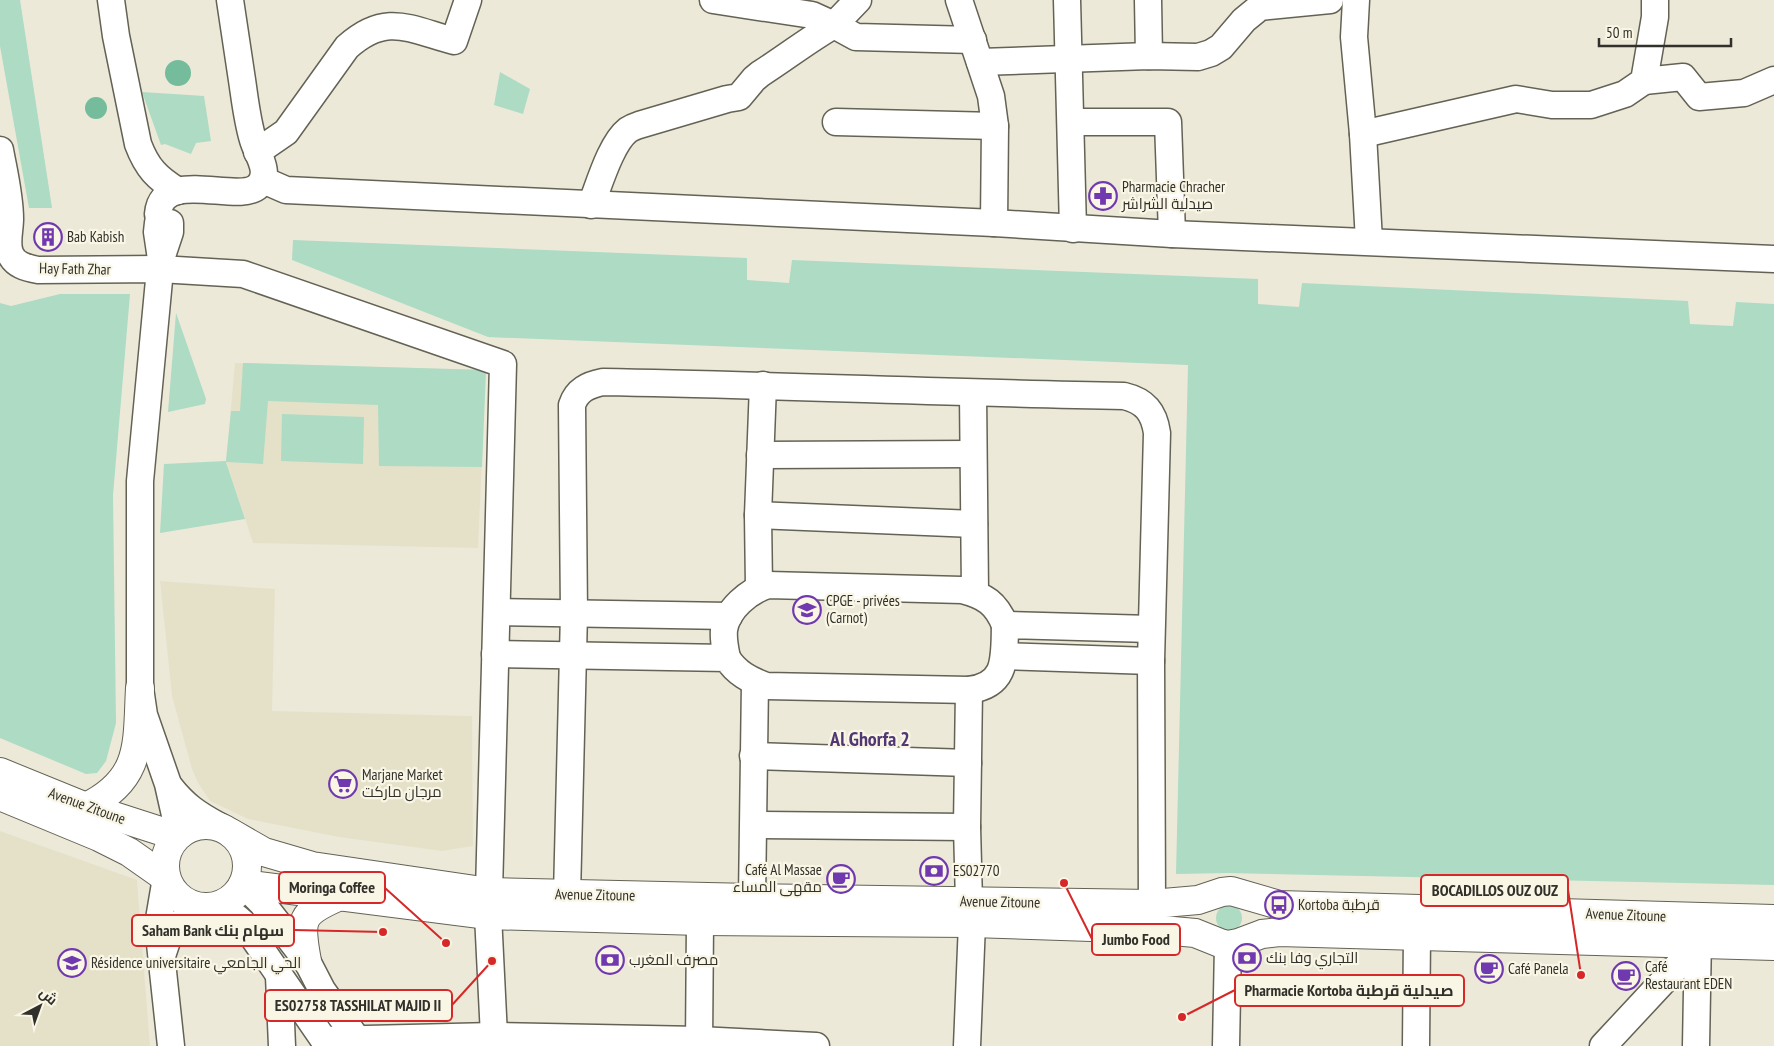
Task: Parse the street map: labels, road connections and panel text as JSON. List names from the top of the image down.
{
  "streets": {
    "main road": ["Avenue Zitoune"],
    "street": ["Hay Fath Zhar"]
  },
  "districts": ["Al Ghorfa 2"],
  "places": {
    "pharmacy": ["Pharmacie Chracher صيدلية الشراشر"],
    "building": ["Bab Kabish"],
    "school or university": ["CPGE - privées (Carnot)", "Résidence universitaire الحي الجامعي"],
    "supermarket": ["Marjane Market مرجان ماركت"],
    "bank": ["ES02770", "التجاري وفا بنك", "مصرف المغرب"],
    "cafe": ["Café Al Massae مقهى المساء", "Café Panela", "Café Restaurant EDEN"],
    "other": [
      "Jumbo Food",
      "Saham Bank سهام بنك",
      "Moringa Coffee",
      "ES02758 TASSHILAT MAJID II",
      "BOCADILLOS OUZ OUZ",
      "Pharmacie Kortoba صيدلية قرطبة"
    ],
    "bus stop": ["Kortoba قرطبة"]
  },
  "scale_bar": "50 m",
  "north": "top right"
}
